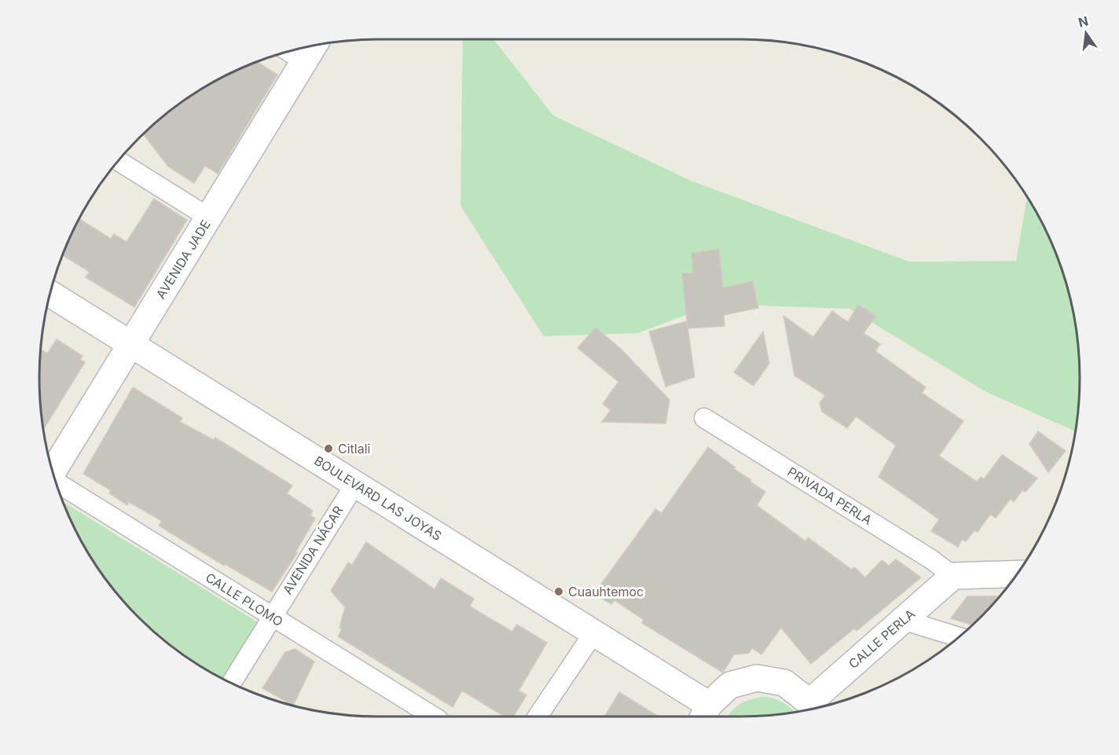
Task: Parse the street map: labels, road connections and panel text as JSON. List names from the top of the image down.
{
  "streets": {
    "street": [
      "AVENIDA JADE",
      "PRIVADA PERLA",
      "BOULEVARD LAS JOYAS",
      "AVENIDA NÁCAR",
      "CALLE PLOMO",
      "CALLE PERLA"
    ]
  },
  "crossings": [
    ["AVENIDA JADE", "BOULEVARD LAS JOYAS"],
    ["PRIVADA PERLA", "CALLE PERLA"],
    ["BOULEVARD LAS JOYAS", "AVENIDA NÁCAR"],
    ["AVENIDA NÁCAR", "CALLE PLOMO"]
  ],
  "places": ["Citlali", "Cuauhtemoc"],
  "north": "top"
}
